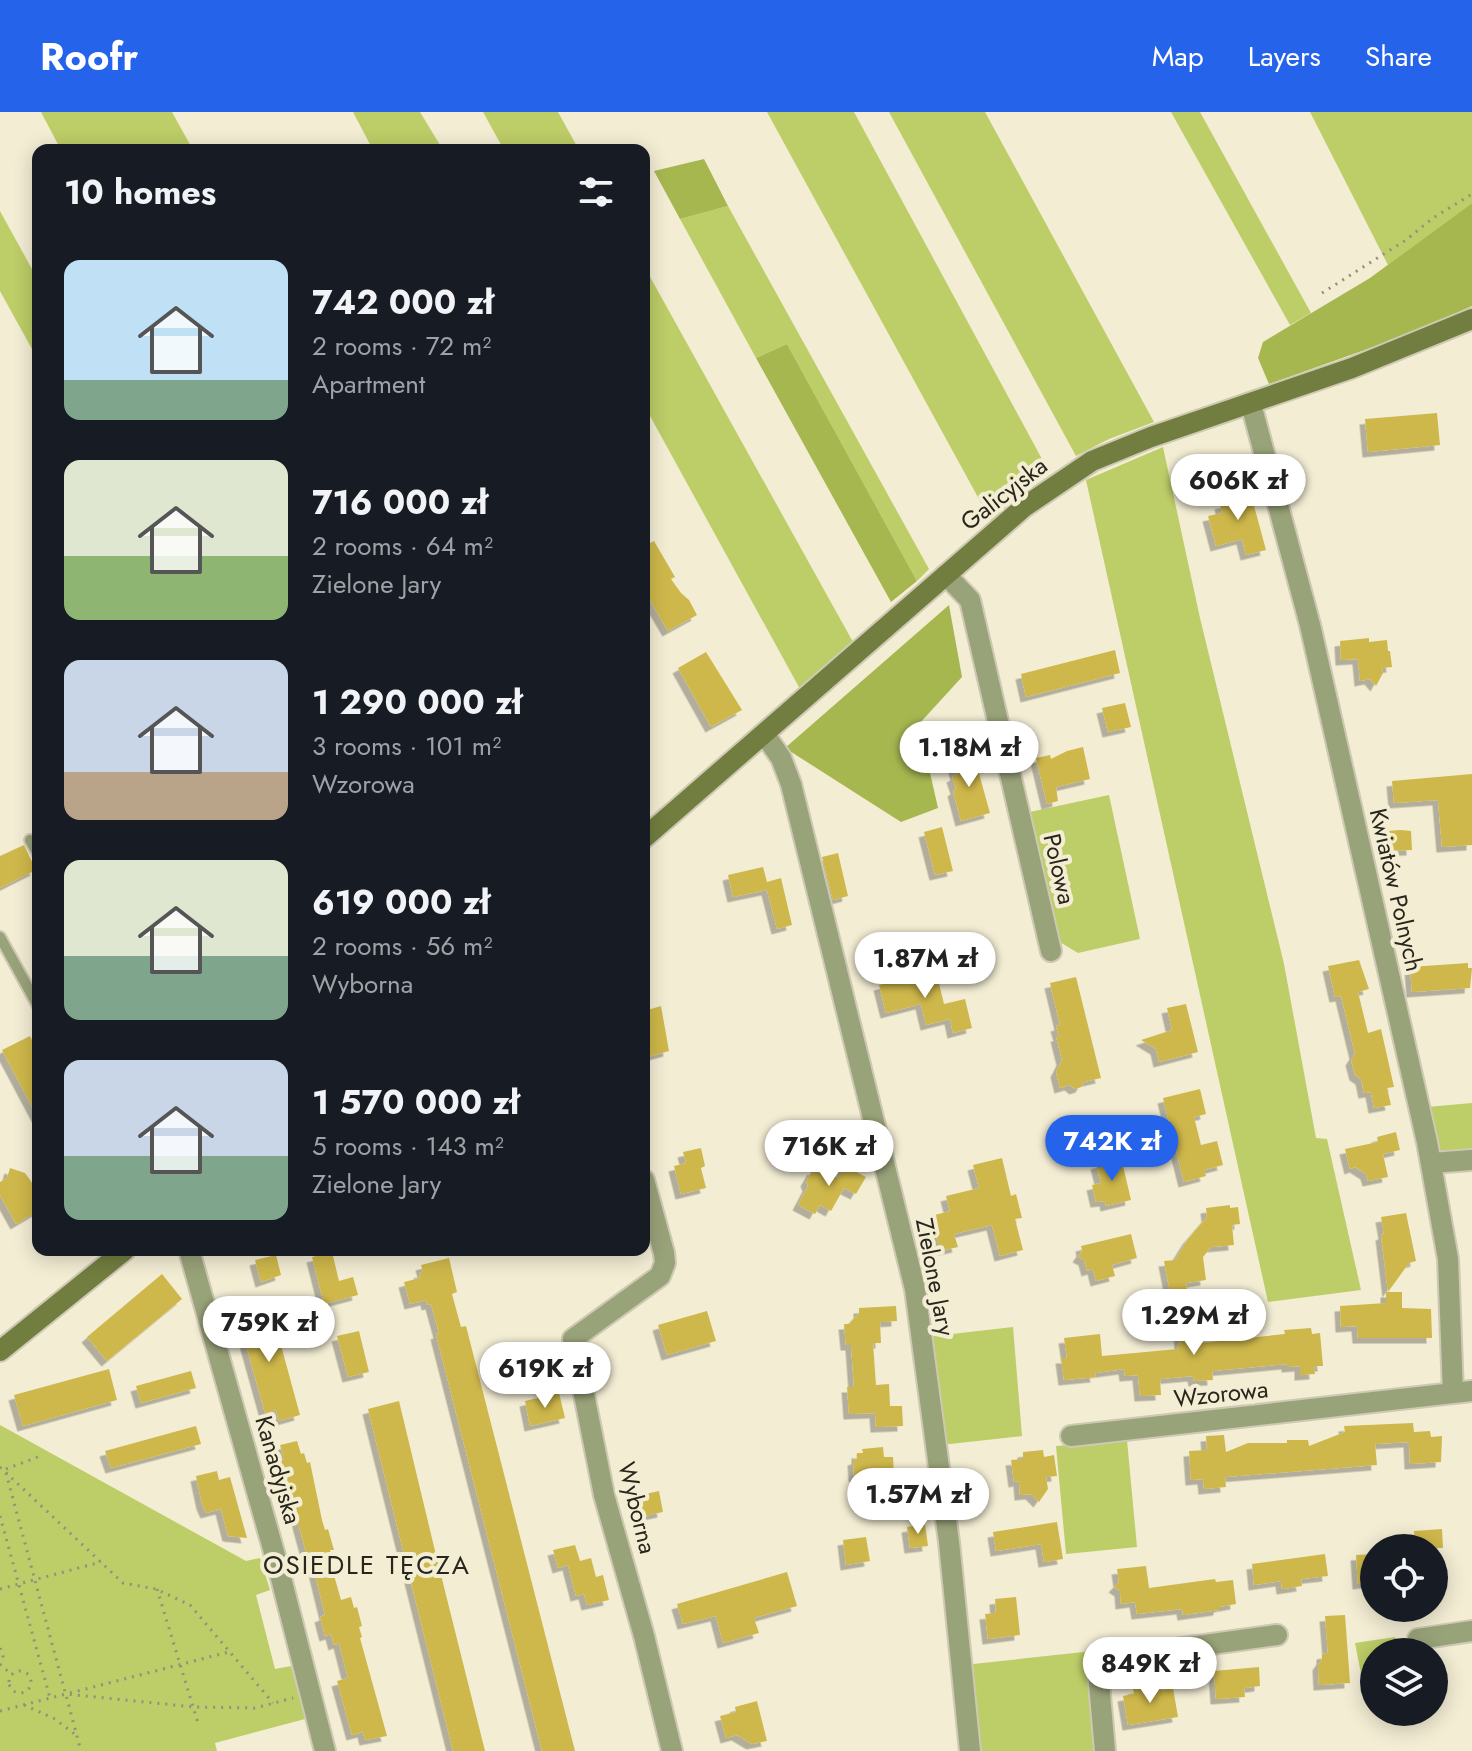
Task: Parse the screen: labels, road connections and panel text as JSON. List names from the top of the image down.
{
  "streets": {
    "street": [
      "Galicyjska",
      "Polowa",
      "Kwiatów Polnych",
      "Zielone Jary",
      "Wzorowa",
      "Kanadyjska",
      "Wyborna"
    ]
  },
  "crossings": [
    ["Galicyjska", "Polowa"],
    ["Galicyjska", "Kwiatów Polnych"],
    ["Galicyjska", "Zielone Jary"],
    ["Kwiatów Polnych", "Wzorowa"]
  ],
  "districts": ["OSIEDLE TĘCZA"],
  "page": {
    "header": "Roofr",
    "nav": ["Map", "Layers", "Share"],
    "heading": "10 homes",
    "list": [
      {
        "name": "742 000 zł",
        "note": "2 rooms · 72 m² · Apartment"
      },
      {
        "name": "716 000 zł",
        "note": "2 rooms · 64 m² · Zielone Jary"
      },
      {
        "name": "1 290 000 zł",
        "note": "3 rooms · 101 m² · Wzorowa"
      },
      {
        "name": "619 000 zł",
        "note": "2 rooms · 56 m² · Wyborna"
      },
      {
        "name": "1 570 000 zł",
        "note": "5 rooms · 143 m² · Zielone Jary"
      }
    ],
    "price": [
      "606K zł",
      "1.18M zł",
      "1.87M zł",
      "742K zł",
      "716K zł",
      "1.29M zł",
      "759K zł",
      "619K zł",
      "1.57M zł",
      "849K zł"
    ]
  }
}
